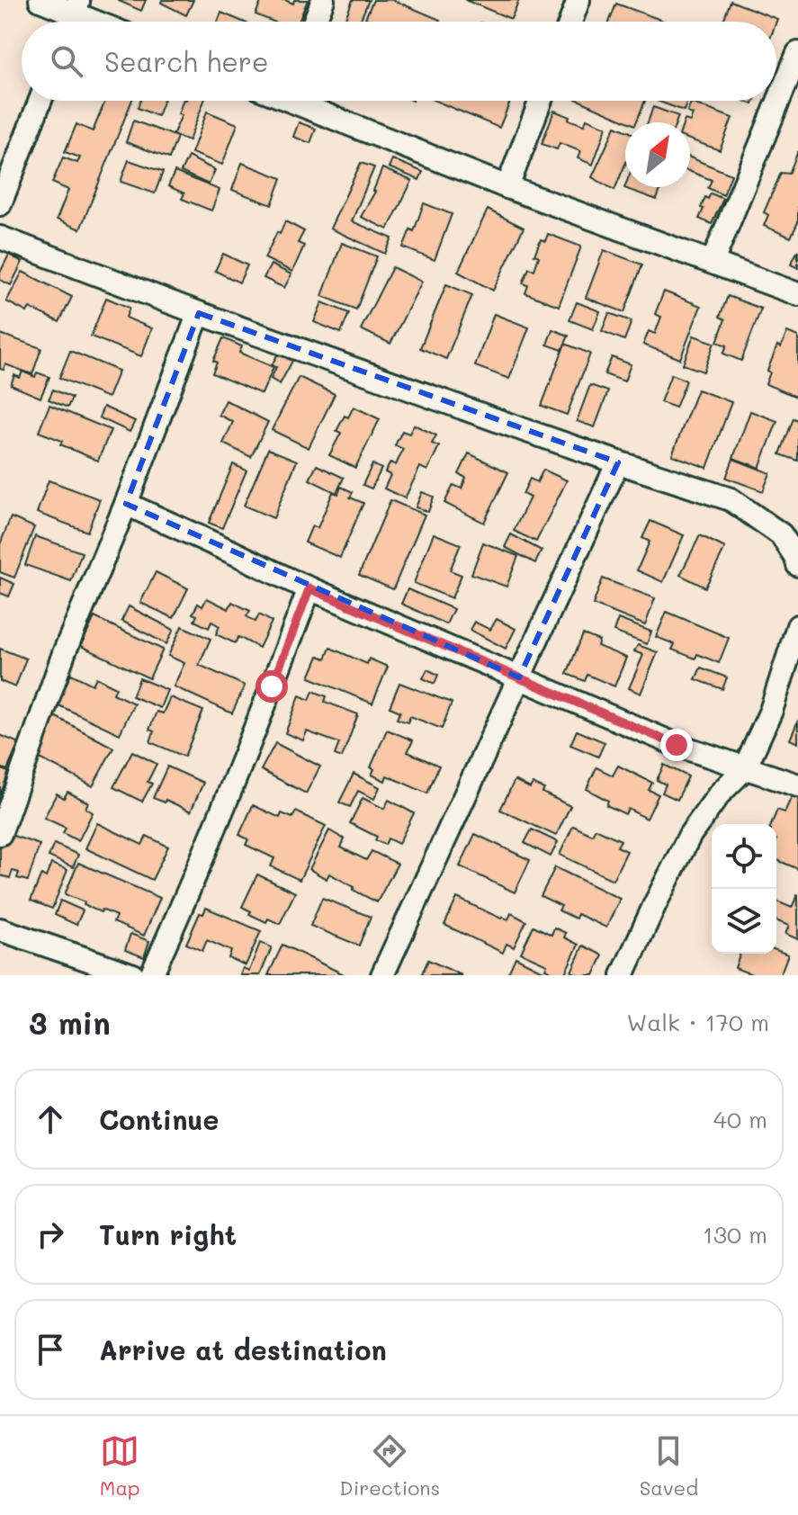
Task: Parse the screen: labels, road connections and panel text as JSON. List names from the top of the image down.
{
  "north": "top right",
  "page": {
    "search": "Search here",
    "heading": ["3 min", "Walk · 170 m"],
    "list": [
      ["Continue", "40 m"],
      ["Turn right", "130 m"],
      "Arrive at destination"
    ],
    "nav": ["Map", "Directions", "Saved"]
  }
}
